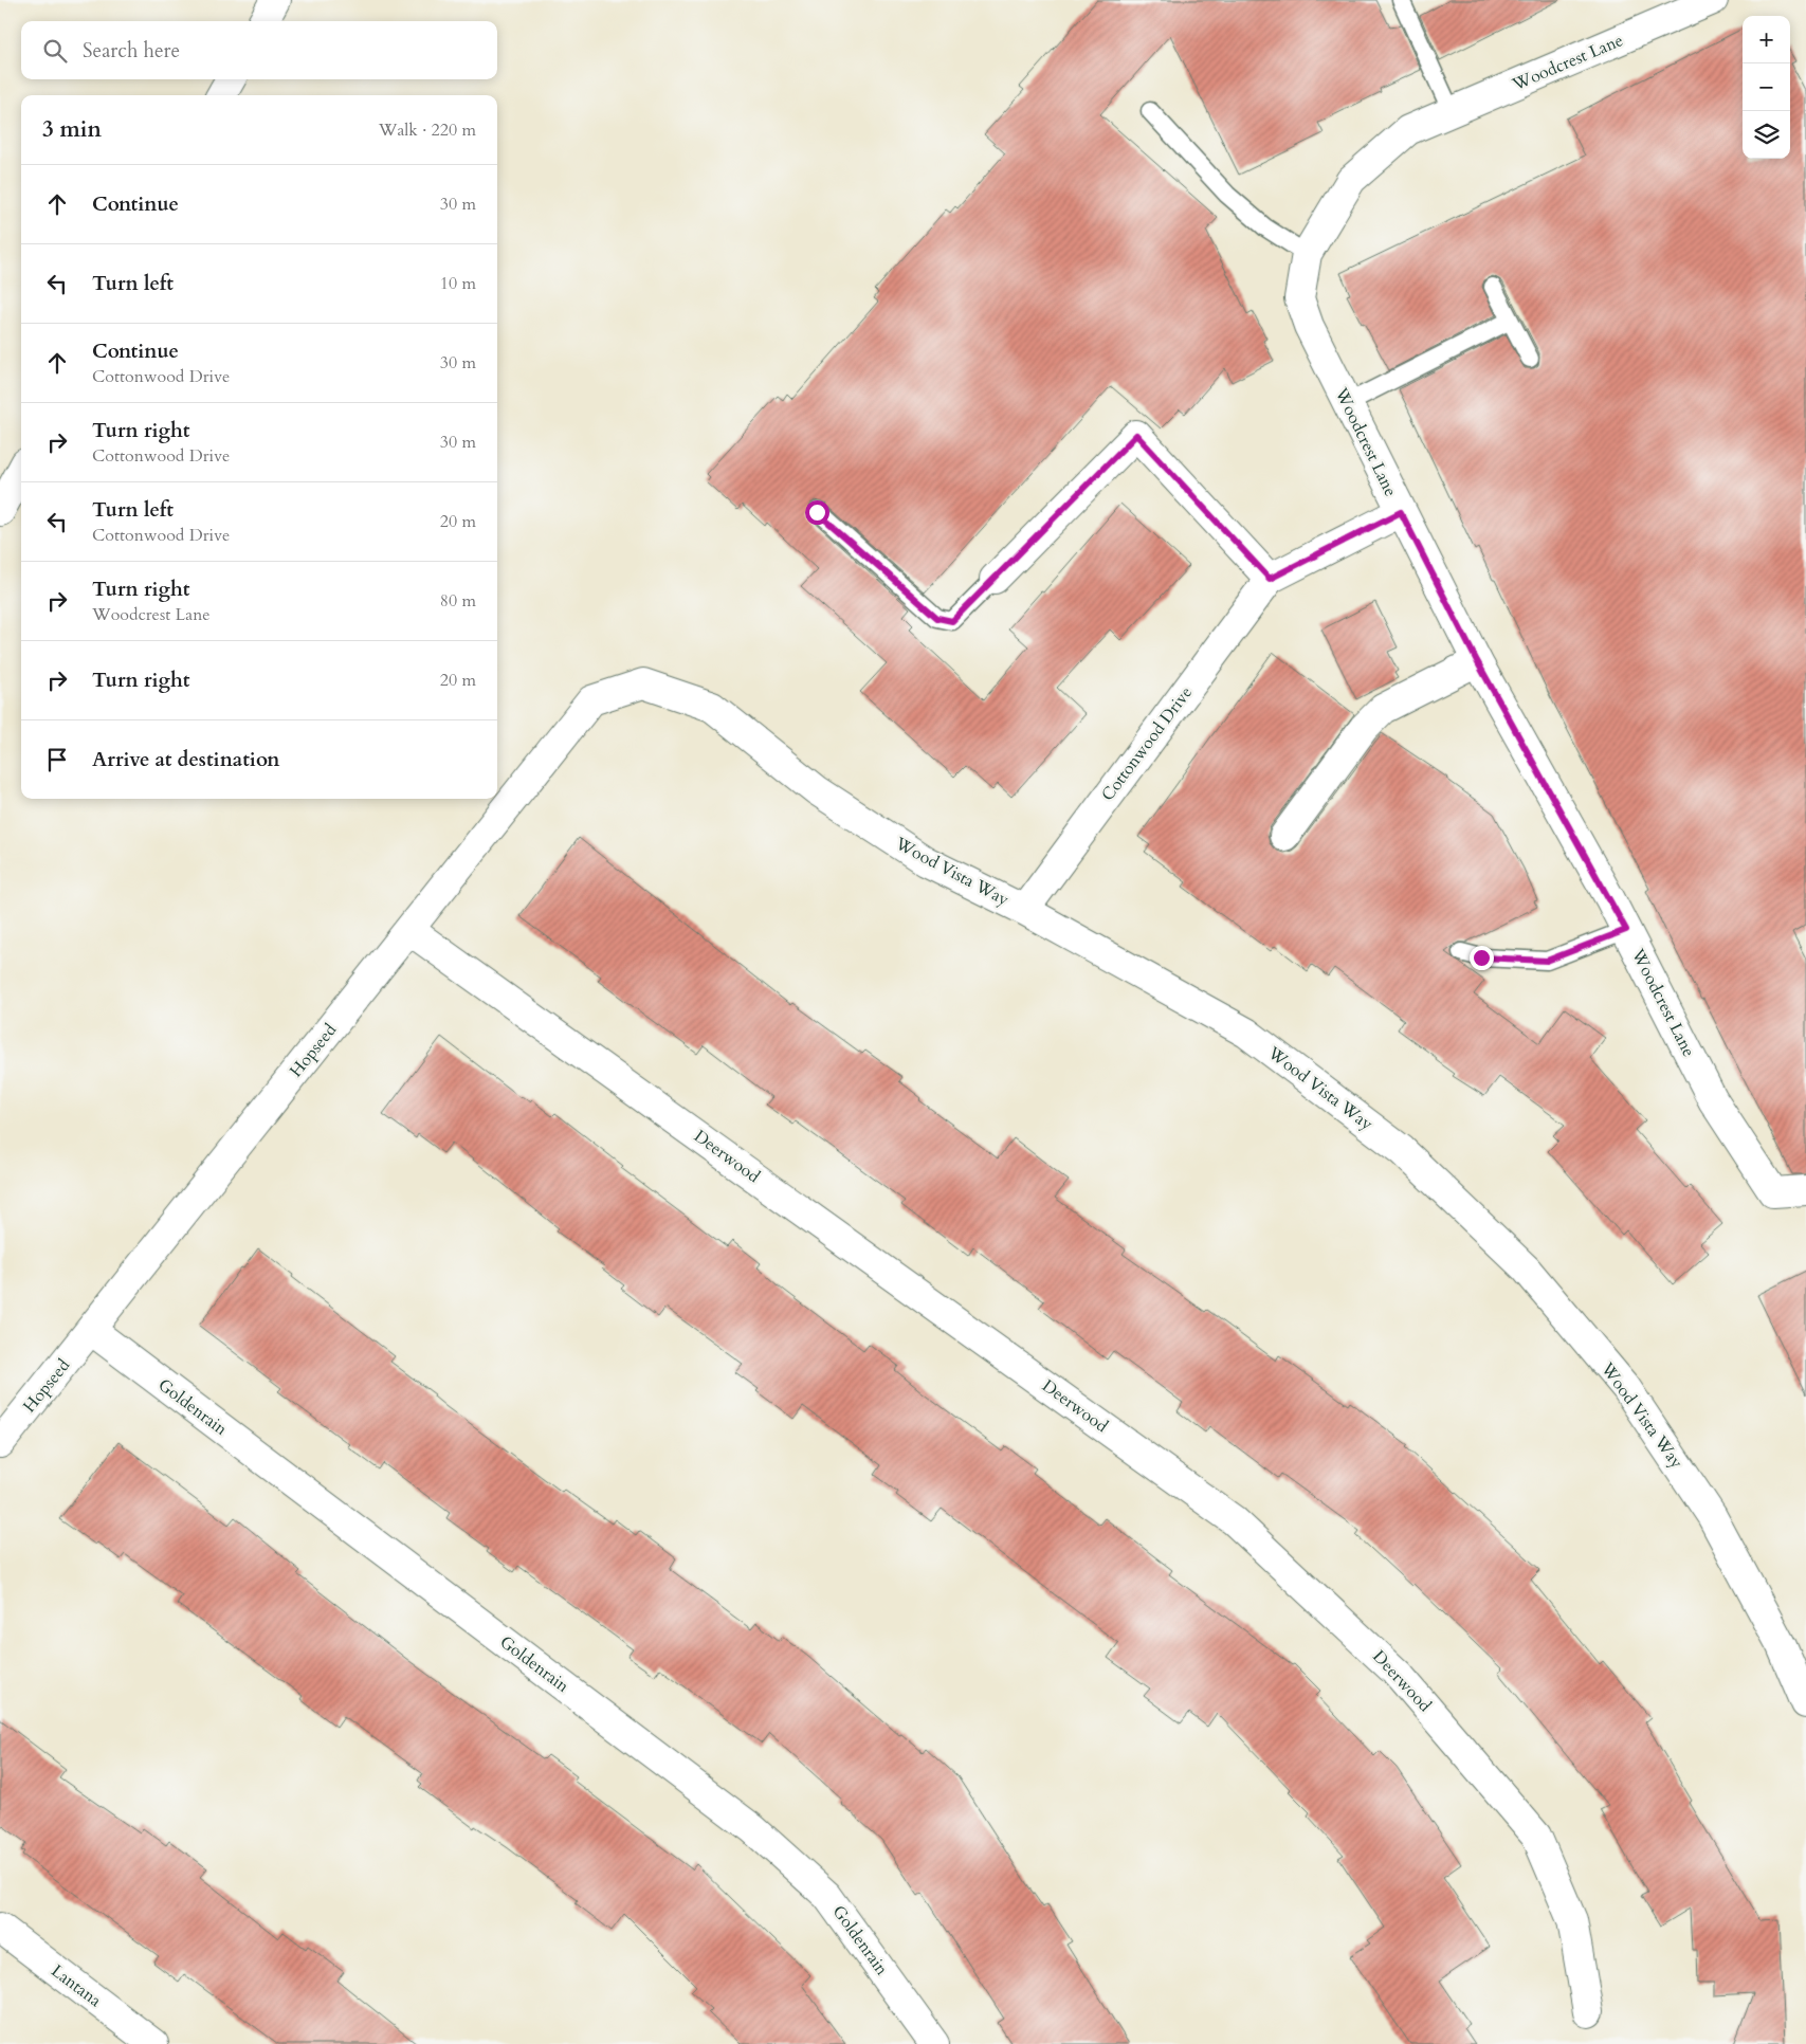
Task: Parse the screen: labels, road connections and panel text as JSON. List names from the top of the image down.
{
  "streets": {
    "main road": [
      "Woodcrest Lane",
      "Cottonwood Drive",
      "Wood Vista Way",
      "Hopseed",
      "Deerwood",
      "Goldenrain",
      "Lantana"
    ]
  },
  "crossings": [
    ["Woodcrest Lane", "Cottonwood Drive"],
    ["Cottonwood Drive", "Wood Vista Way"],
    ["Wood Vista Way", "Hopseed"],
    ["Hopseed", "Deerwood"],
    ["Hopseed", "Goldenrain"]
  ],
  "page": {
    "map_buttons": ["+", "−"],
    "search": "Search here",
    "heading": ["3 min", "Walk · 220 m"],
    "list": [
      ["Continue", "30 m"],
      ["Turn left", "10 m"],
      ["Continue", "Cottonwood Drive", "30 m"],
      ["Turn right", "Cottonwood Drive", "30 m"],
      ["Turn left", "Cottonwood Drive", "20 m"],
      ["Turn right", "Woodcrest Lane", "80 m"],
      ["Turn right", "20 m"],
      "Arrive at destination"
    ]
  }
}
